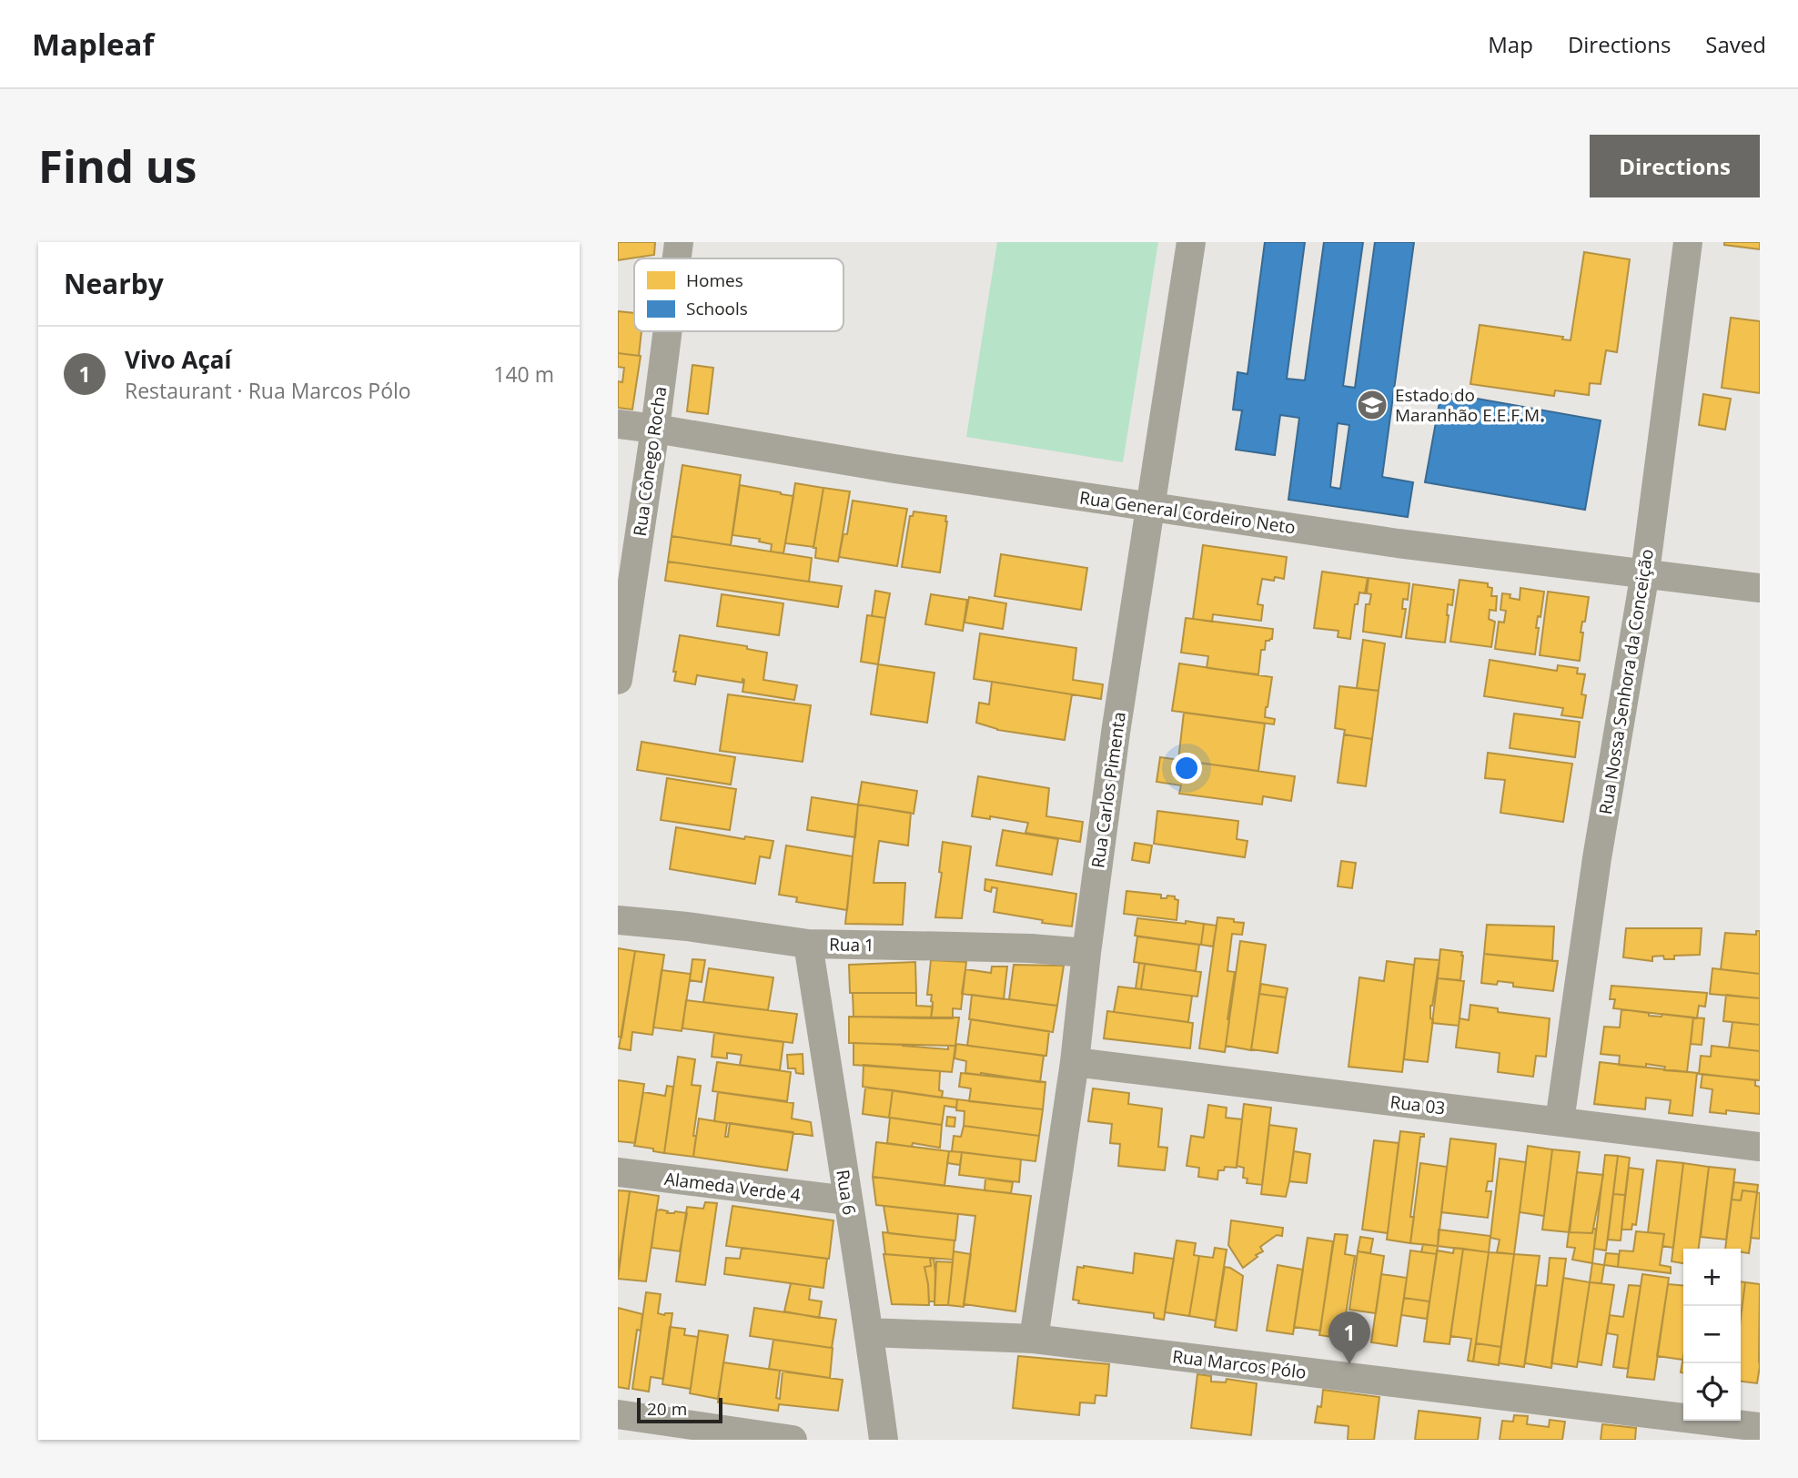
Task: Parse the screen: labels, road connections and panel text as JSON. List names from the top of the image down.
{
  "streets": {
    "street": [
      "Rua Cônego Rocha",
      "Rua General Cordeiro Neto",
      "Rua Nossa Senhora da Conceição",
      "Rua Carlos Pimenta",
      "Rua 1",
      "Rua 03",
      "Alameda Verde 4",
      "Rua 6",
      "Rua Marcos Pólo"
    ]
  },
  "crossings": [
    ["Rua Cônego Rocha", "Rua General Cordeiro Neto"],
    ["Rua General Cordeiro Neto", "Rua Nossa Senhora da Conceição"],
    ["Rua General Cordeiro Neto", "Rua Carlos Pimenta"],
    ["Rua Nossa Senhora da Conceição", "Rua 03"],
    ["Rua Carlos Pimenta", "Rua 1"],
    ["Rua Carlos Pimenta", "Rua 03"],
    ["Rua Carlos Pimenta", "Rua Marcos Pólo"],
    ["Rua 1", "Rua 6"],
    ["Alameda Verde 4", "Rua 6"],
    ["Rua 6", "Rua Marcos Pólo"]
  ],
  "places": {
    "school or university": ["Estado do Maranhão E.E.F.M."]
  },
  "legend": ["Homes", "Schools"],
  "scale_bar": "20 m",
  "page": {
    "header": "Mapleaf",
    "nav": ["Map", "Directions", "Saved"],
    "buttons": "Directions",
    "title": "Find us",
    "heading": "Nearby",
    "list": [
      {
        "mark": "1",
        "name": "Vivo Açaí",
        "note": "Restaurant · Rua Marcos Pólo",
        "value": "140 m"
      }
    ],
    "map_buttons": ["+", "−"],
    "pins": "1",
    "scale": "20 m"
  }
}
